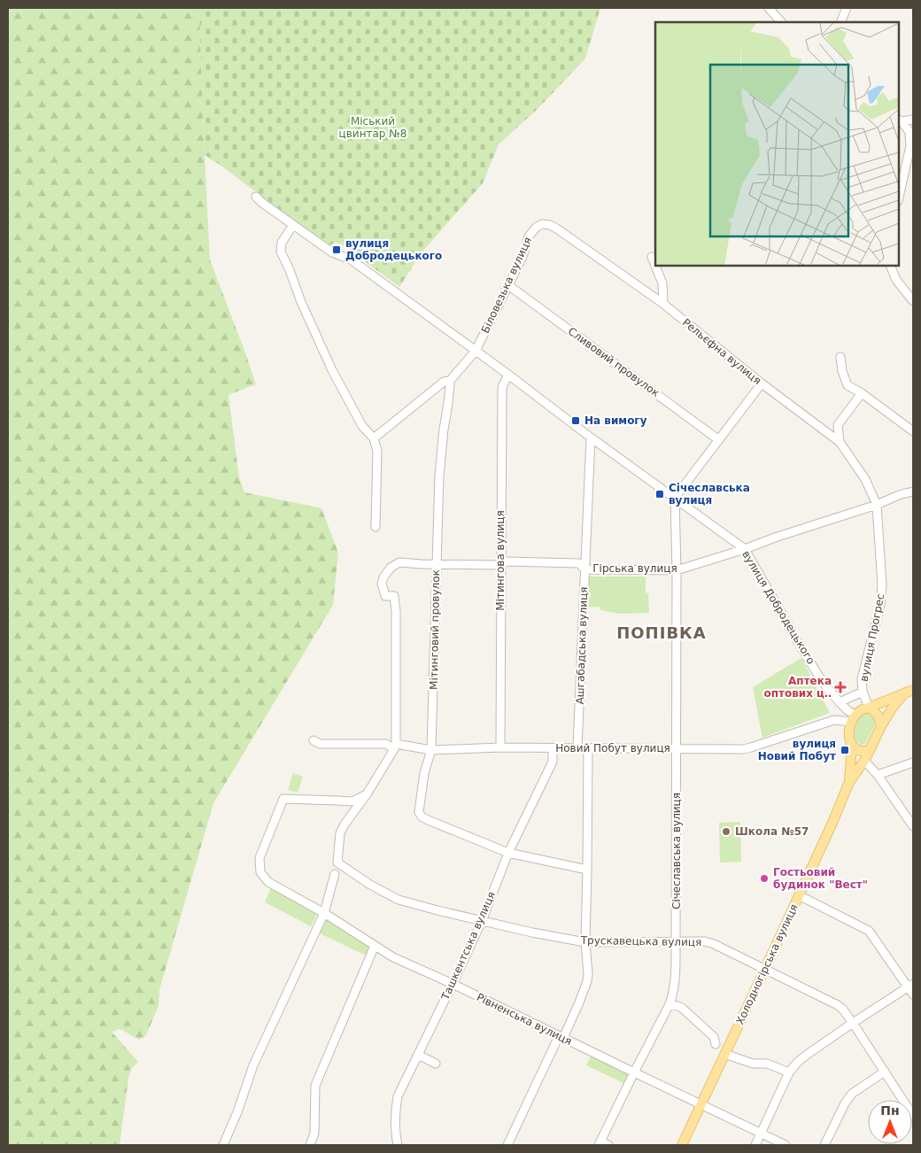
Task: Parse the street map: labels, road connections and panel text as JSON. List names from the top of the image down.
{
  "streets": {
    "main road": ["Новий Побут вулиця", "Холодногірська вулиця"],
    "street": [
      "Біловезька вулиця",
      "Рельєфна вулиця",
      "Сливовий провулок",
      "Мітингова вулиця",
      "Гірська вулиця",
      "вулиця Добродецького",
      "Мітинговий провулок",
      "вулиця Прогрес",
      "Ашгабадська вулиця",
      "Січеславська вулиця",
      "Трускавецька вулиця",
      "Ташкентська вулиця",
      "Рівненська вулиця"
    ]
  },
  "crossings": [
    ["Біловезька вулиця", "Рельєфна вулиця"],
    ["Біловезька вулиця", "Сливовий провулок"],
    ["Біловезька вулиця", "вулиця Добродецького"],
    ["Біловезька вулиця", "Мітинговий провулок"],
    ["Рельєфна вулиця", "Гірська вулиця"],
    ["Рельєфна вулиця", "вулиця Прогрес"],
    ["Мітингова вулиця", "Гірська вулиця"],
    ["Мітингова вулиця", "вулиця Добродецького"],
    ["Мітингова вулиця", "Новий Побут вулиця"],
    ["Гірська вулиця", "вулиця Добродецького"],
    ["Гірська вулиця", "Мітинговий провулок"],
    ["Гірська вулиця", "вулиця Прогрес"],
    ["Гірська вулиця", "Ашгабадська вулиця"],
    ["Гірська вулиця", "Новий Побут вулиця"],
    ["Гірська вулиця", "Січеславська вулиця"],
    ["вулиця Добродецького", "Ашгабадська вулиця"],
    ["вулиця Добродецького", "Новий Побут вулиця"],
    ["вулиця Добродецького", "Січеславська вулиця"],
    ["вулиця Добродецького", "Холодногірська вулиця"],
    ["Мітинговий провулок", "Новий Побут вулиця"],
    ["Мітинговий провулок", "Ташкентська вулиця"],
    ["Ашгабадська вулиця", "Новий Побут вулиця"],
    ["Новий Побут вулиця", "Січеславська вулиця"],
    ["Новий Побут вулиця", "Ташкентська вулиця"],
    ["Новий Побут вулиця", "Холодногірська вулиця"],
    ["Січеславська вулиця", "Трускавецька вулиця"],
    ["Січеславська вулиця", "Рівненська вулиця"],
    ["Трускавецька вулиця", "Ташкентська вулиця"],
    ["Трускавецька вулиця", "Холодногірська вулиця"],
    ["Трускавецька вулиця", "Рівненська вулиця"],
    ["Ташкентська вулиця", "Рівненська вулиця"],
    ["Холодногірська вулиця", "Рівненська вулиця"]
  ],
  "districts": ["ПОПІВКА"],
  "parks": ["Міський цвинтар №8"],
  "places": {
    "transit": [
      "вулиця Добродецького",
      "На вимогу",
      "Січеславська вулиця",
      "вулиця Новий Побут"
    ],
    "health": ["Аптека оптових ц‥"],
    "other": ["Школа №57", "Гостьовий будинок \"Вест\""]
  },
  "north": "top"
}
